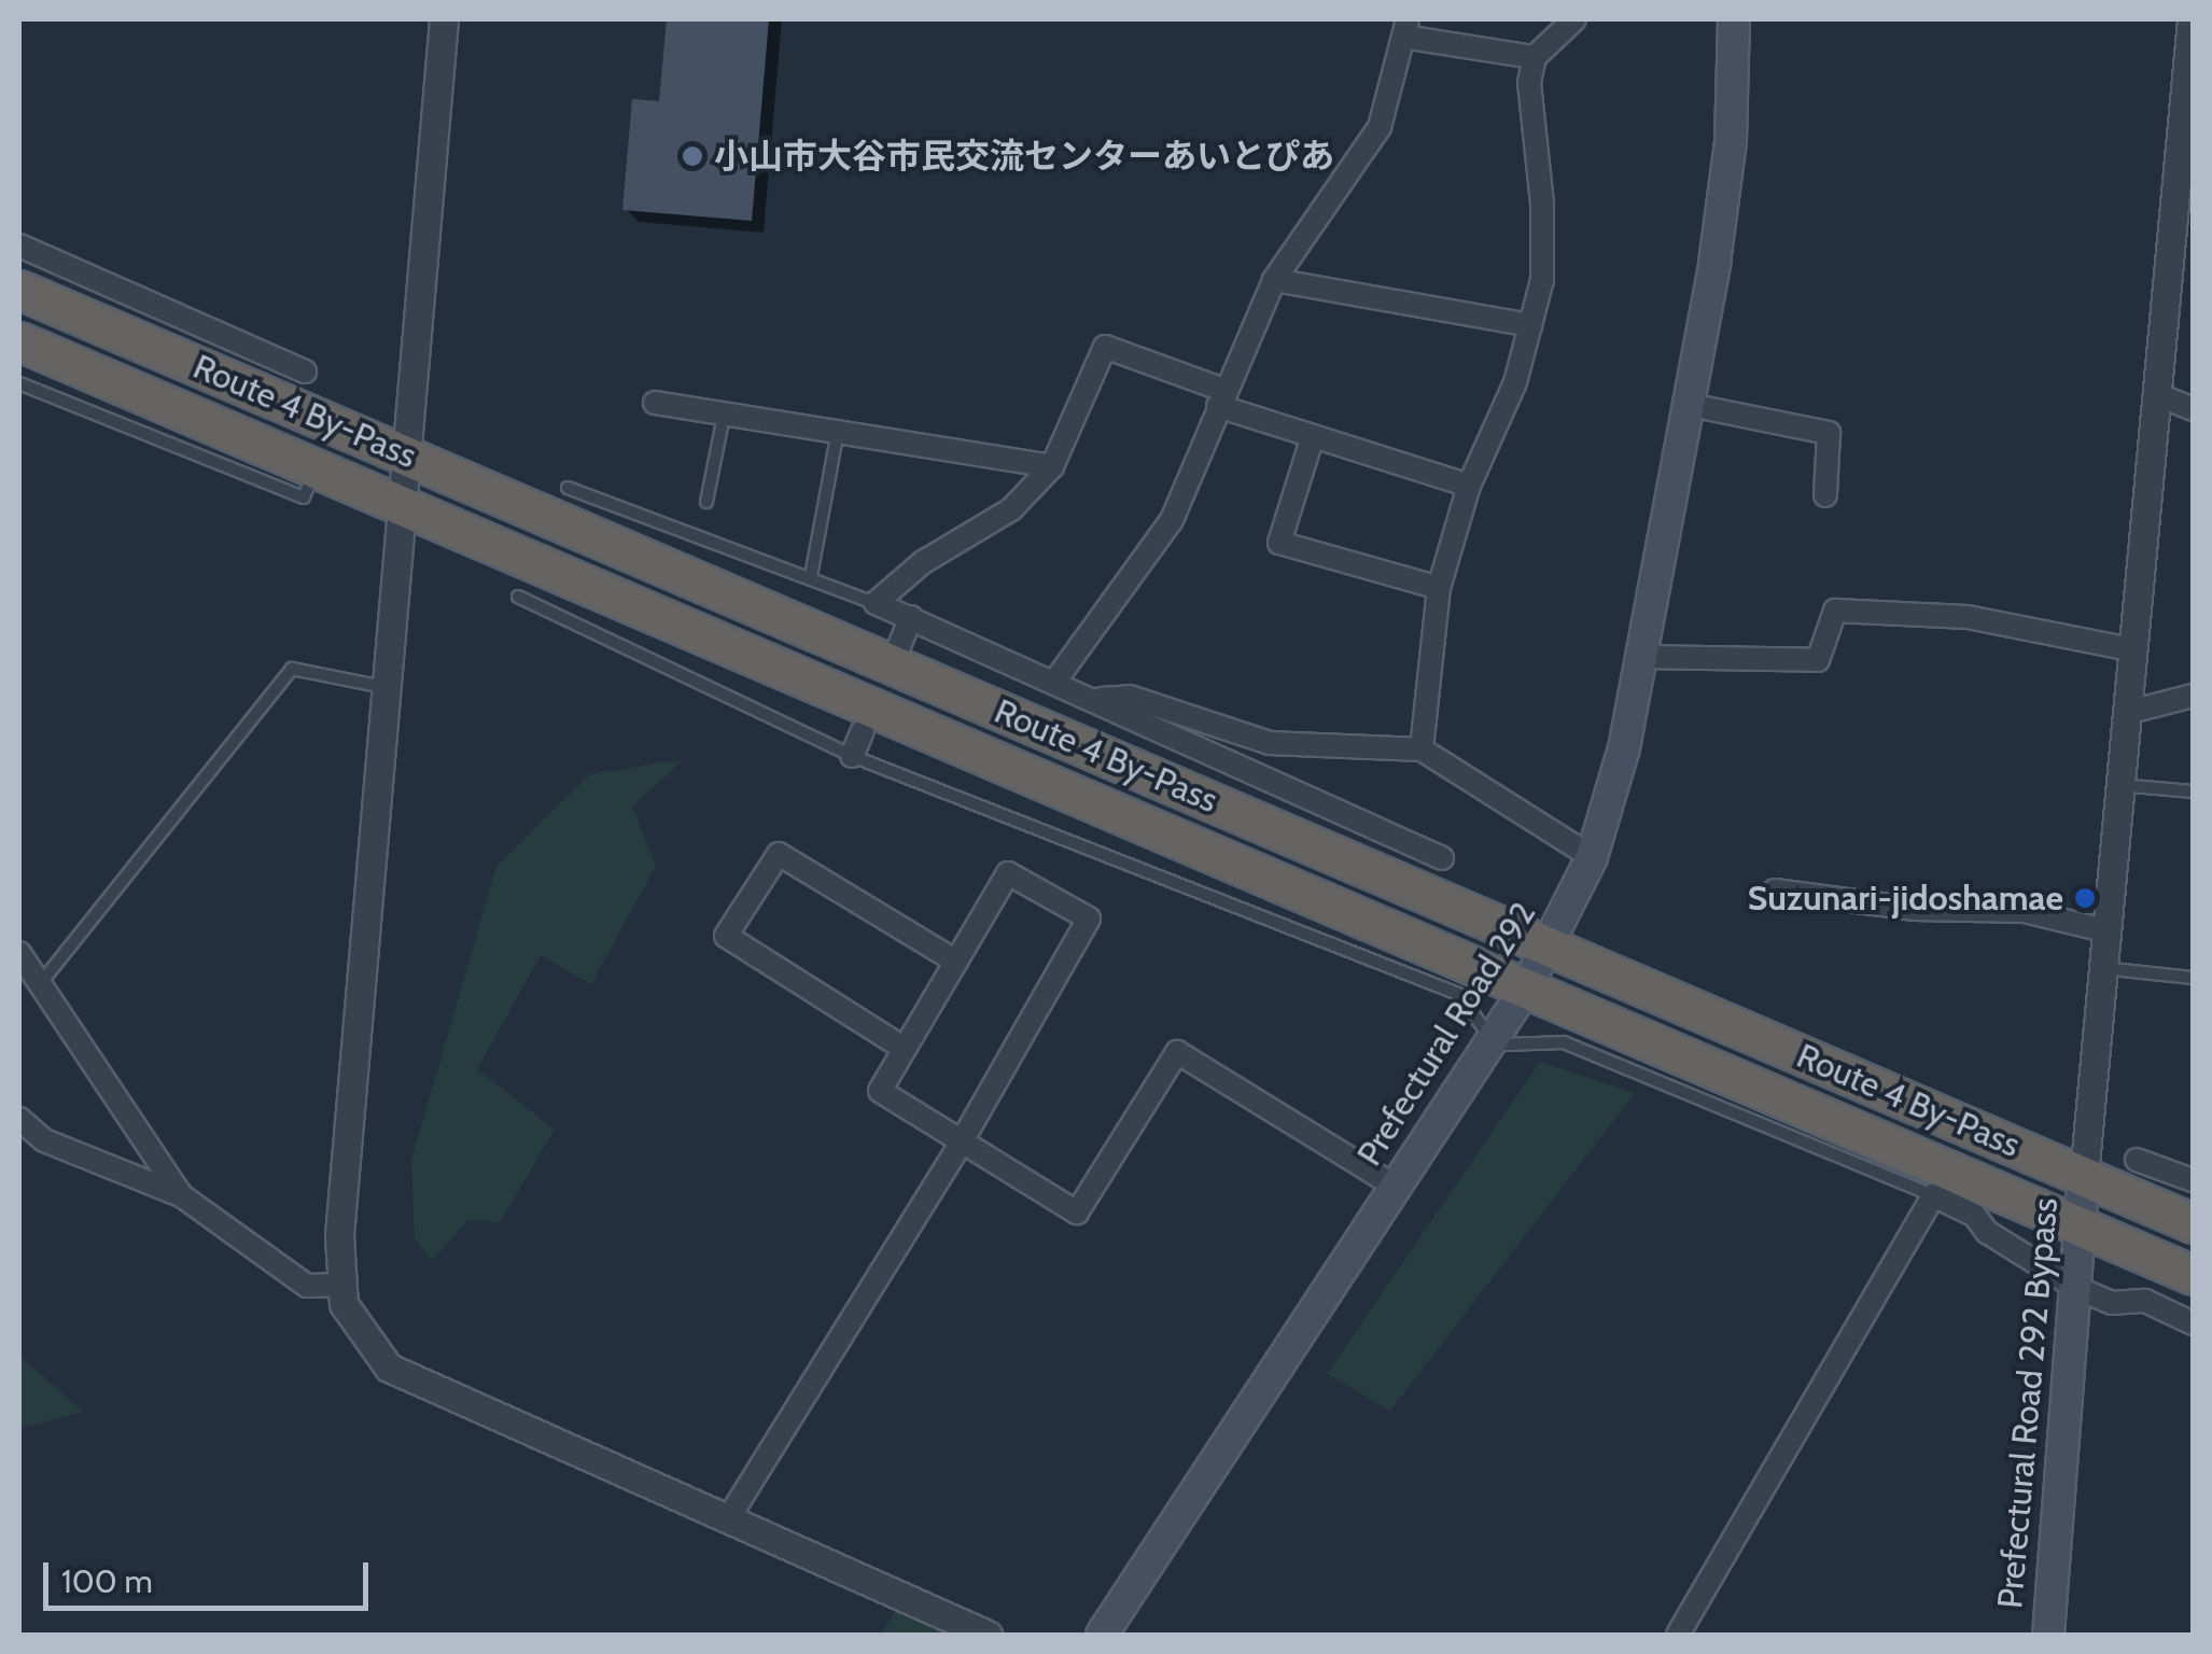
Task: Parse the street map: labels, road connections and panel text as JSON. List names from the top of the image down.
{
  "streets": {
    "highway": ["Route 4 By-Pass"],
    "main road": ["Prefectural Road 292", "Prefectural Road 292 Bypass"]
  },
  "crossings": [
    ["Route 4 By-Pass", "Prefectural Road 292"],
    ["Route 4 By-Pass", "Prefectural Road 292 Bypass"]
  ],
  "places": ["小山市大谷市民交流センターあいとぴあ", "Suzunari-jidoshamae"],
  "scale_bar": "100 m"
}
